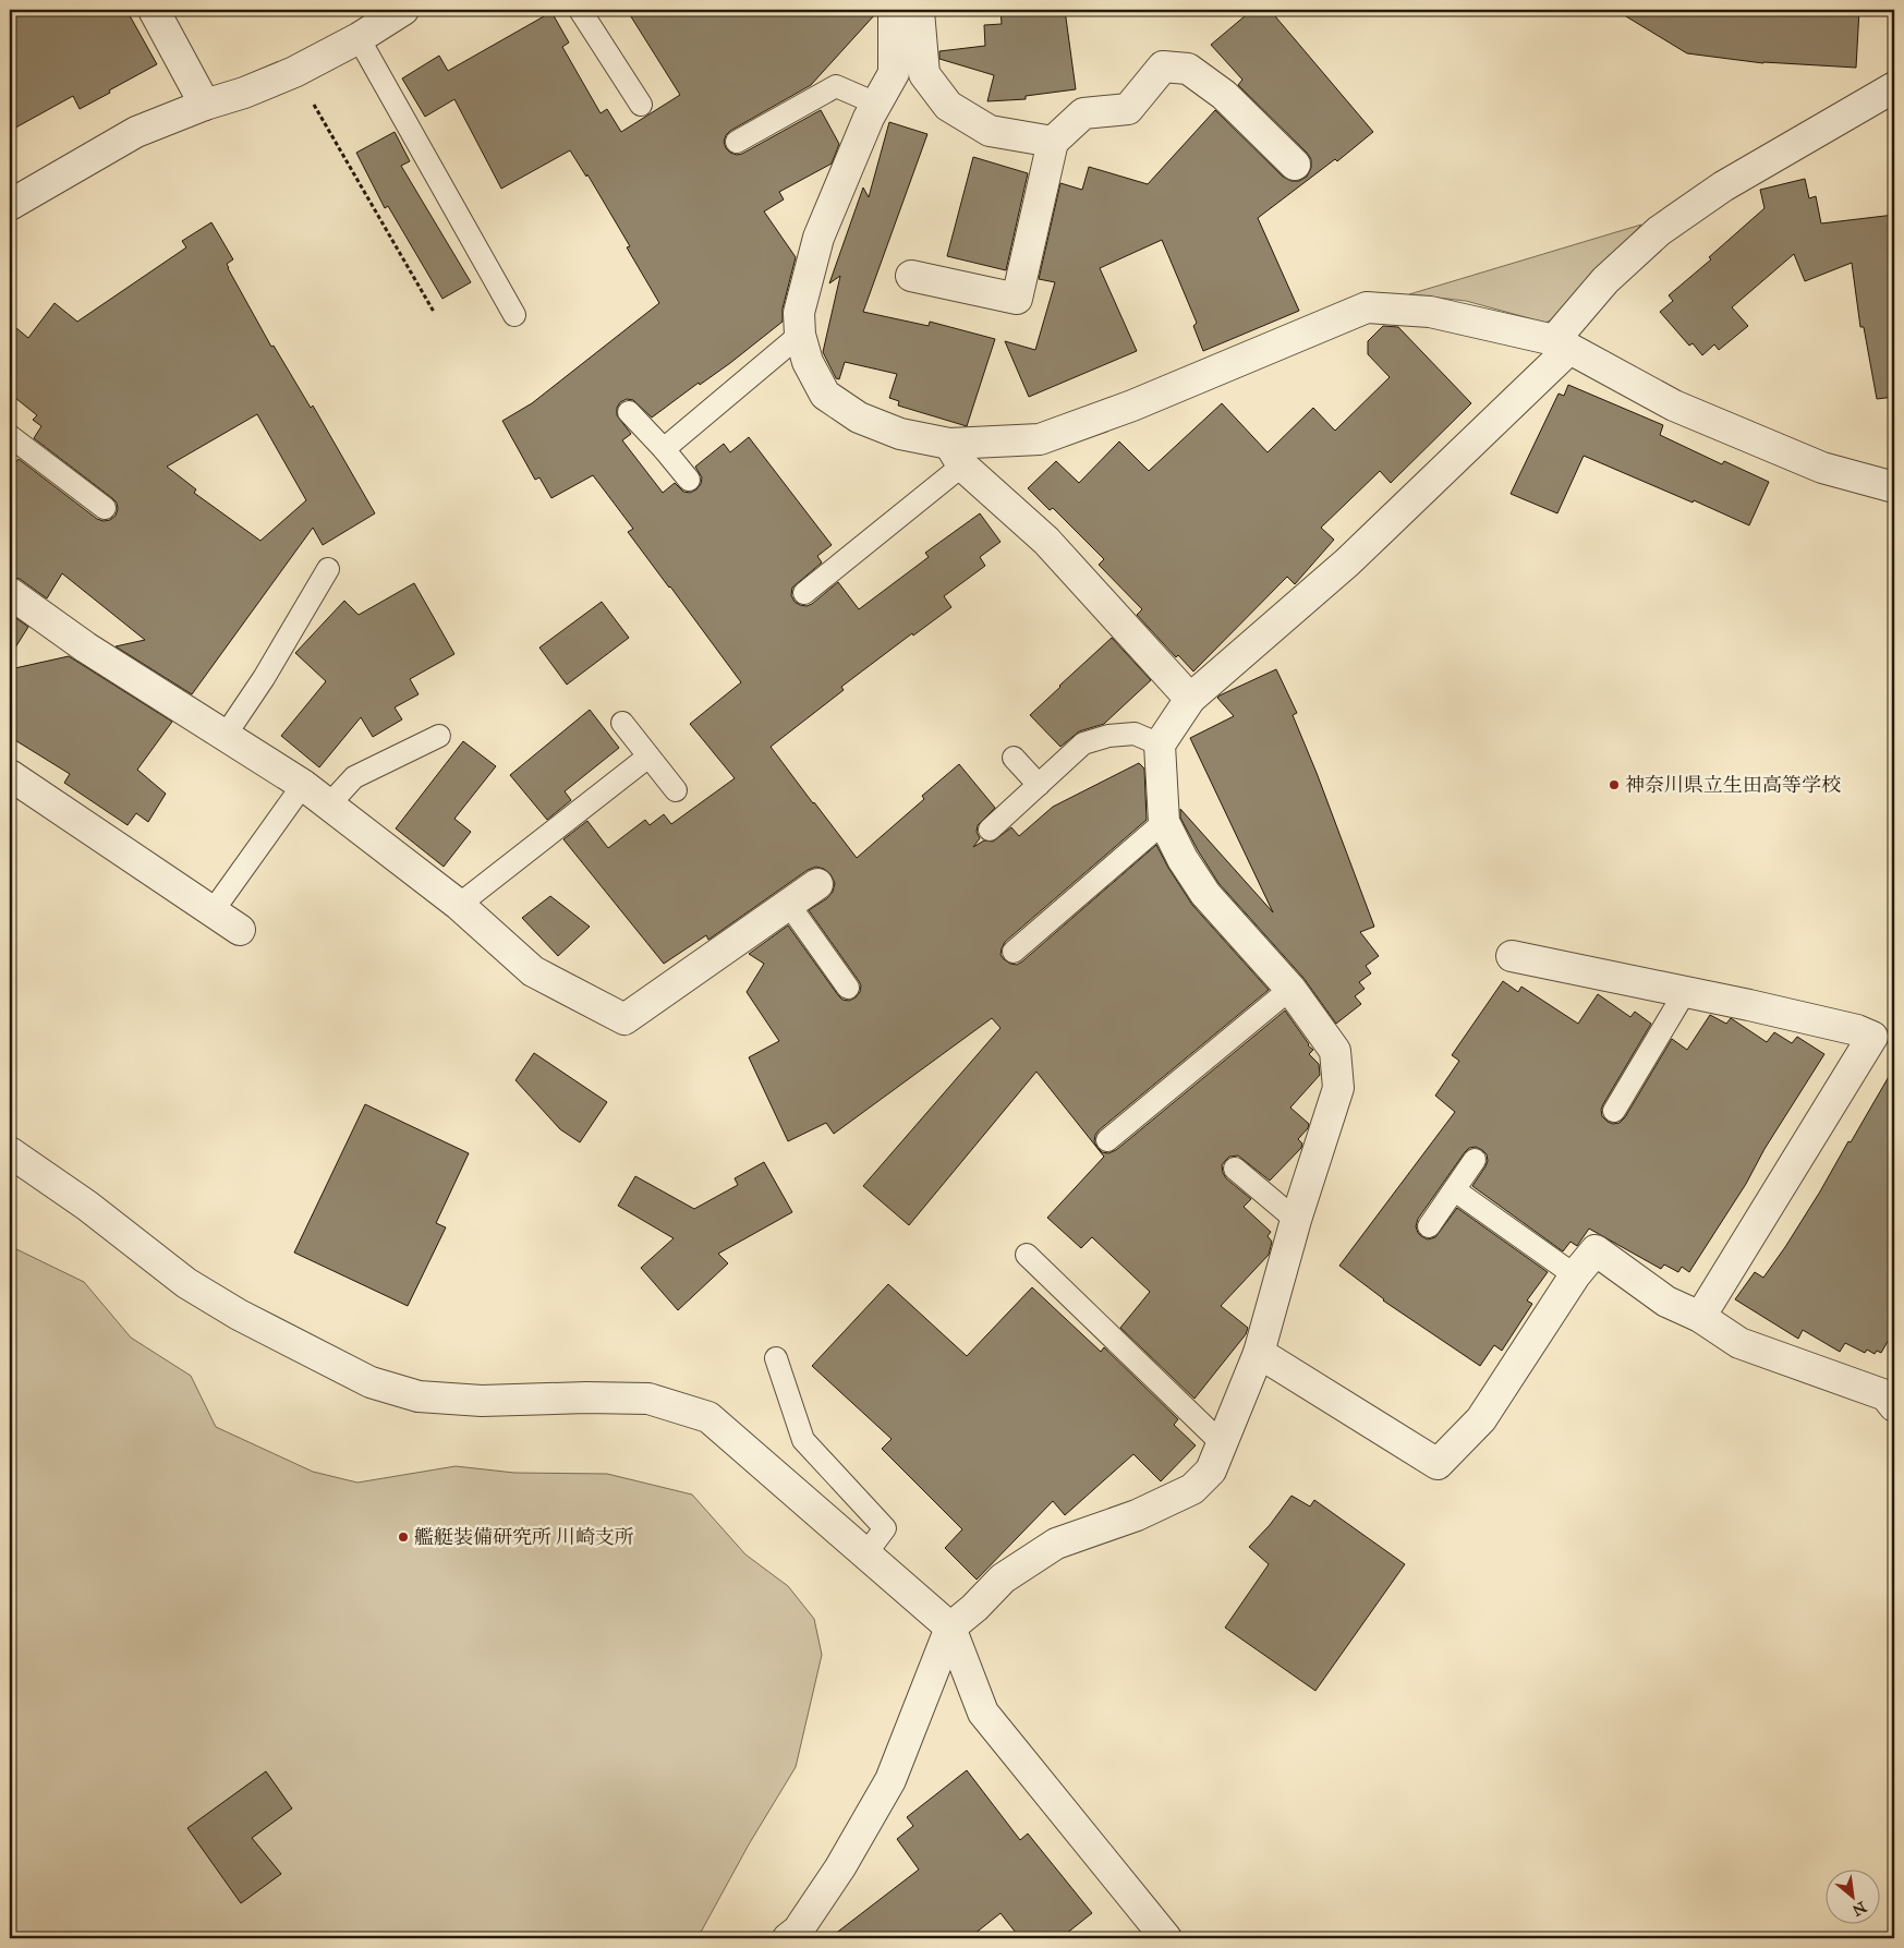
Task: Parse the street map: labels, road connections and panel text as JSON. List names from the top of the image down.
{
  "places": ["神奈川県立生田高等学校", "艦艇装備研究所 川崎支所"],
  "north": "bottom right"
}
